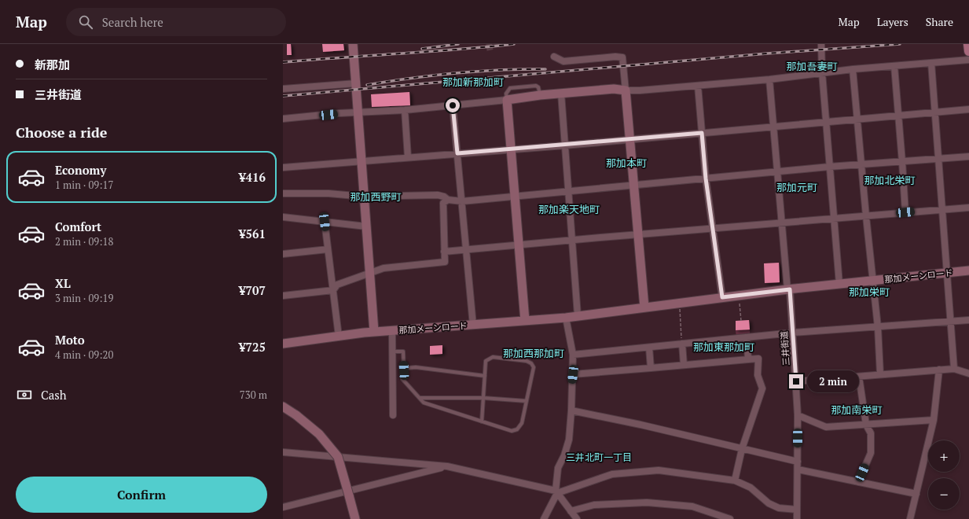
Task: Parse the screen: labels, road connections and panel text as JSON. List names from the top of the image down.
{
  "streets": {
    "street": ["那加メーンロード", "三井街道"]
  },
  "crossings": [
    ["那加メーンロード", "三井街道"]
  ],
  "districts": [
    "那加吾妻町",
    "那加新那加町",
    "那加本町",
    "那加北栄町",
    "那加元町",
    "那加西野町",
    "那加楽天地町",
    "那加栄町",
    "那加東那加町",
    "那加西那加町",
    "那加南栄町",
    "三井北町一丁目"
  ],
  "page": {
    "header": "Map",
    "search": "Search here",
    "nav": ["Map", "Layers", "Share"],
    "banner": ["新那加", "三井街道"],
    "heading": "Choose a ride",
    "list": [
      {
        "name": "Economy",
        "note": "1 min · 09:17",
        "value": "¥416"
      },
      {
        "name": "Comfort",
        "note": "2 min · 09:18",
        "value": "¥561"
      },
      {
        "name": "XL",
        "note": "3 min · 09:19",
        "value": "¥707"
      },
      {
        "name": "Moto",
        "note": "4 min · 09:20",
        "value": "¥725"
      }
    ],
    "bubble": "2 min",
    "pay": ["Cash", "730 m"],
    "map_buttons": ["+", "−"],
    "buttons": "Confirm"
  }
}
